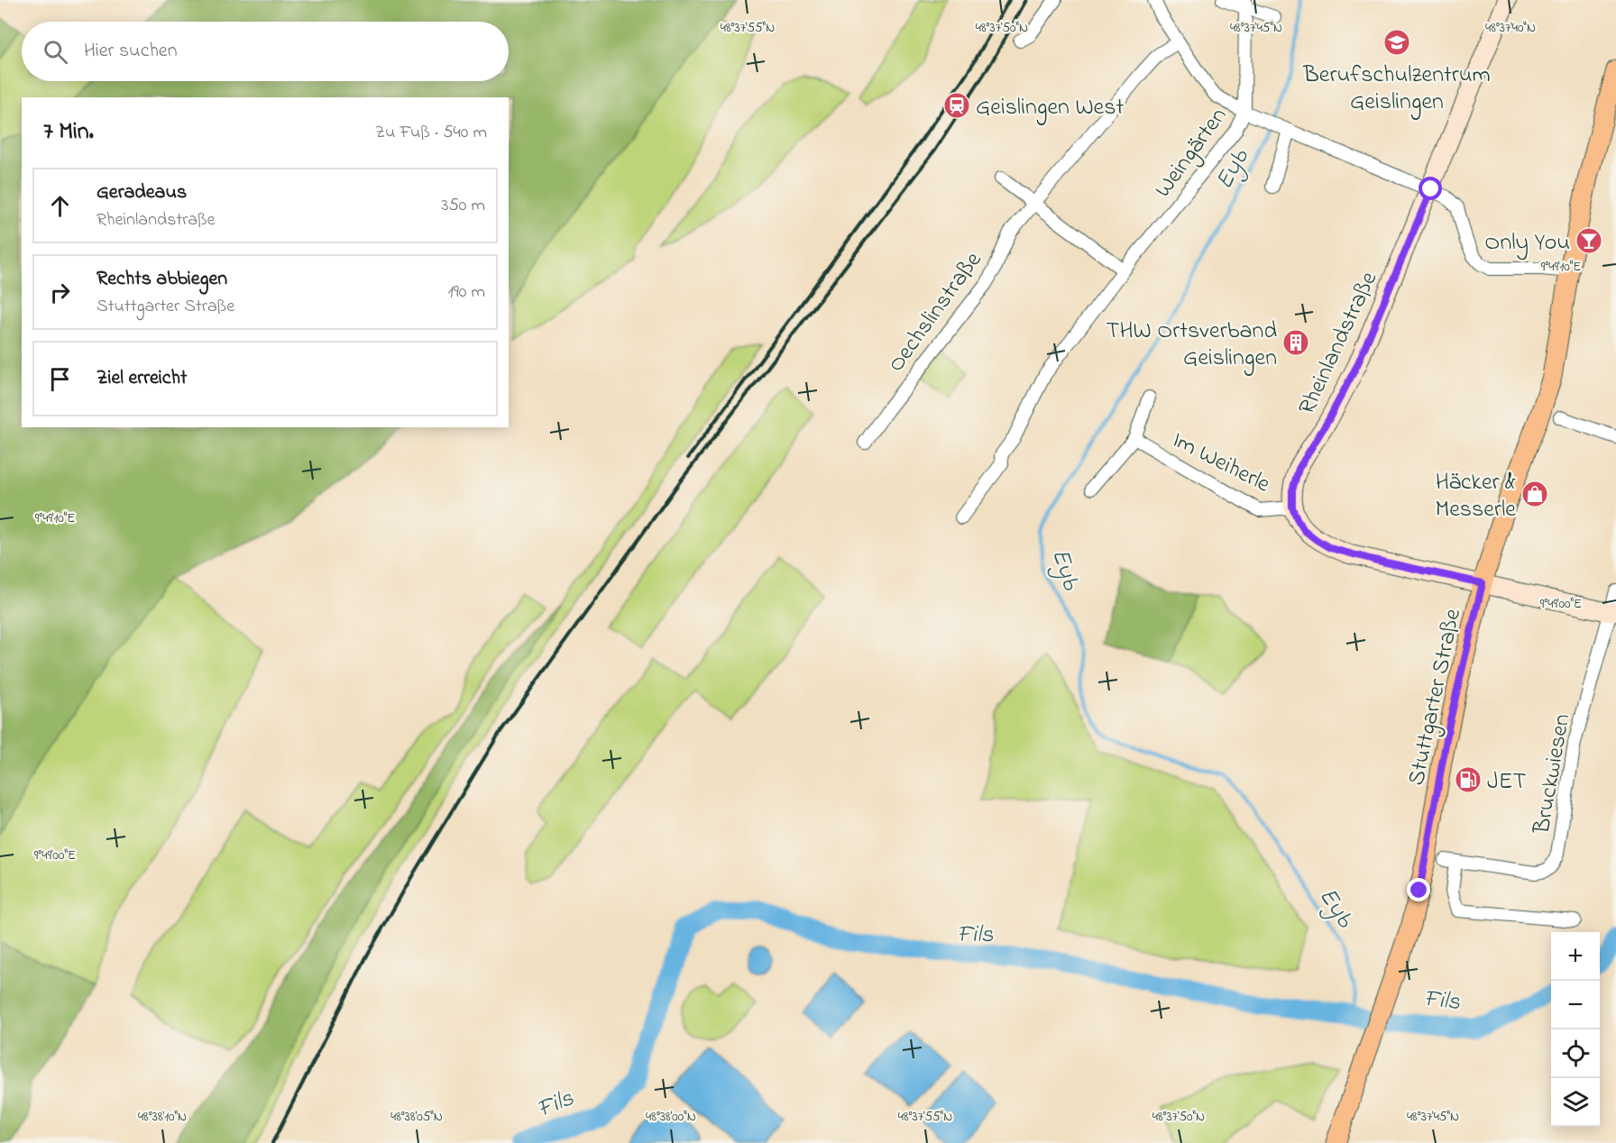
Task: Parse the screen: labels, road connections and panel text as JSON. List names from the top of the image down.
{
  "streets": {
    "main road": ["Rheinlandstraße", "Stuttgarter Straße"],
    "street": [
      "Weingärten",
      "Oechslinstraße",
      "Im Weiherle",
      "Bruckwiesen"
    ]
  },
  "crossings": [
    ["Rheinlandstraße", "Im Weiherle"]
  ],
  "water": ["Eyb", "Fils"],
  "places": {
    "school or university": ["Berufschulzentrum Geislingen"],
    "station": ["Geislingen West"],
    "bar": ["Only You"],
    "building": ["THW Ortsverband Geislingen"],
    "shop": ["Häcker & Messerle"],
    "fuel station": ["JET"]
  },
  "page": {
    "search": "Hier suchen",
    "heading": ["7 Min.", "Zu Fuß · 540 m"],
    "list": [
      ["Geradeaus", "Rheinlandstraße", "350 m"],
      ["Rechts abbiegen", "Stuttgarter Straße", "190 m"],
      "Ziel erreicht"
    ],
    "map_buttons": ["+", "−"]
  },
  "coordinates": [
    "48°37'55\"N",
    "48°37'45\"N",
    "48°37'50\"N",
    "48°37'40\"N",
    "9°49'10\"E",
    "9°49'00\"E",
    "48°38'10\"N",
    "48°38'05\"N",
    "48°38'00\"N"
  ]
}
